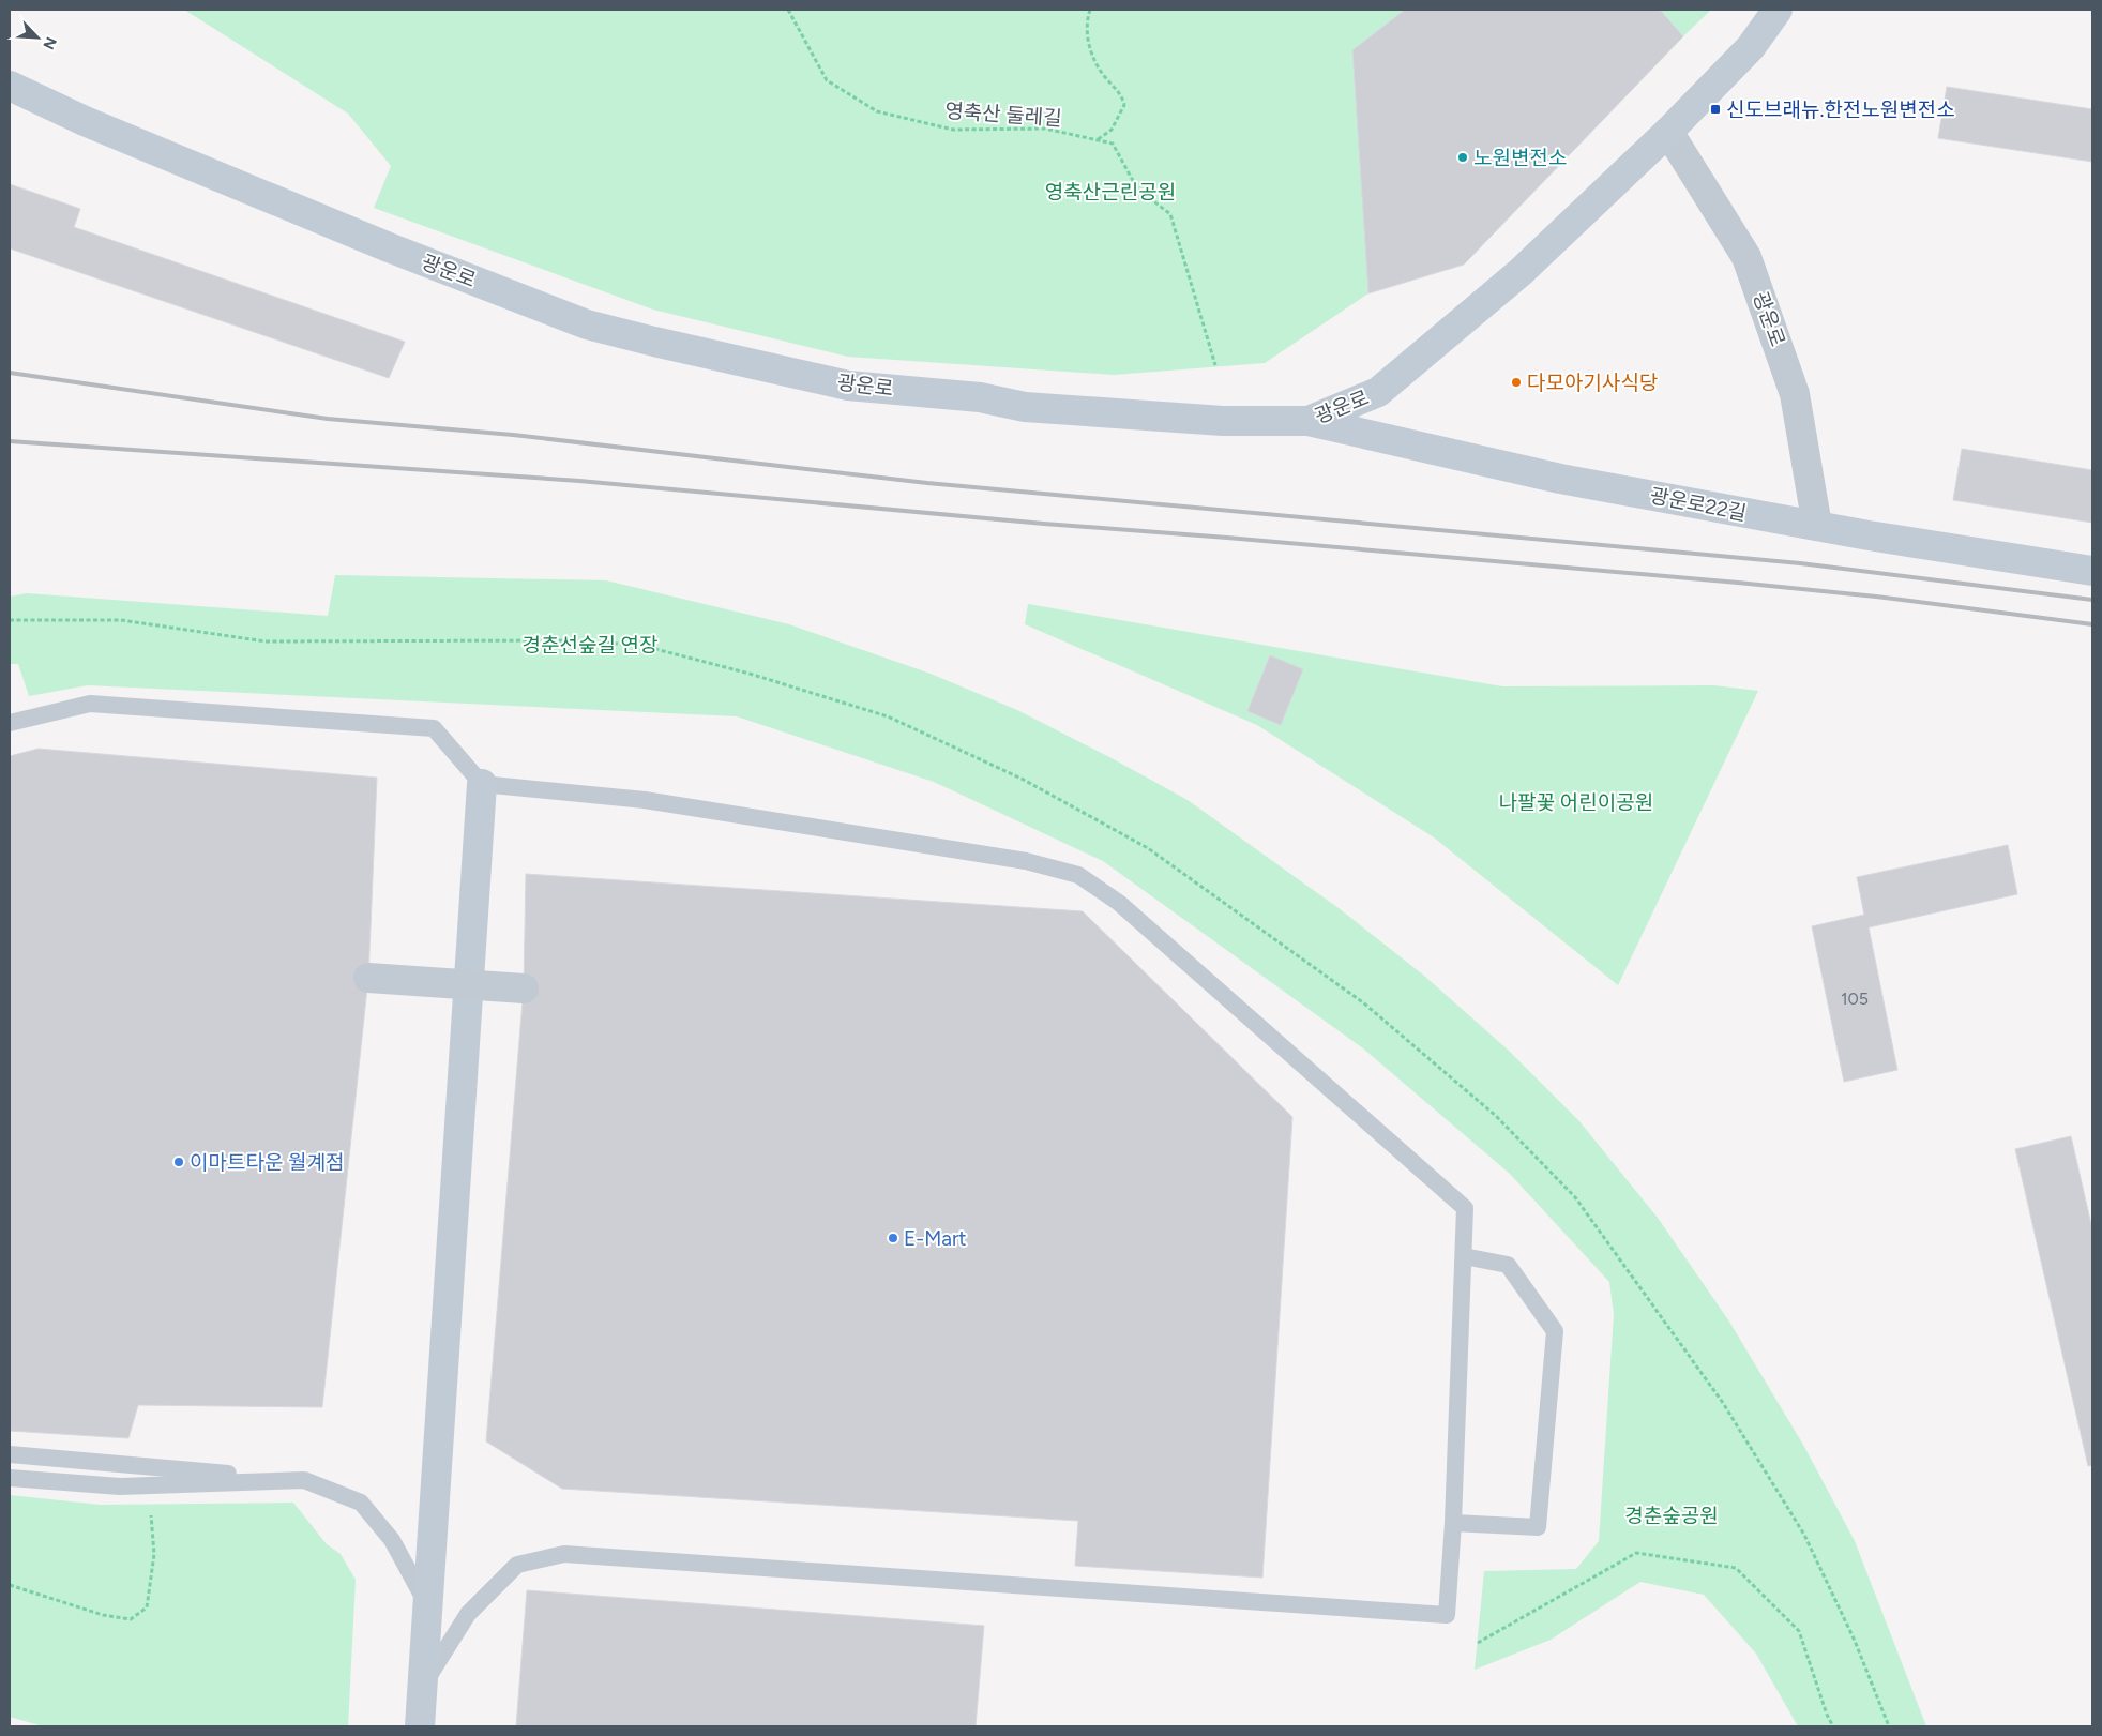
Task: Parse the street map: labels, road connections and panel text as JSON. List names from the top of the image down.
{
  "streets": {
    "street": ["광운로", "광운로22길"],
    "path": ["영축산 둘레길"]
  },
  "crossings": [
    ["광운로", "광운로22길"]
  ],
  "parks": [
    "영축산근린공원",
    "경춘선숲길 연장",
    "나팔꽃 어린이공원",
    "경춘숲공원"
  ],
  "places": {
    "transit": ["신도브래뉴.한전노원변전소"],
    "other": [
      "노원변전소",
      "다모아기사식당",
      "이마트타운 월계점",
      "E-Mart"
    ]
  },
  "house_numbers": ["105"],
  "north": "bottom right"
}
